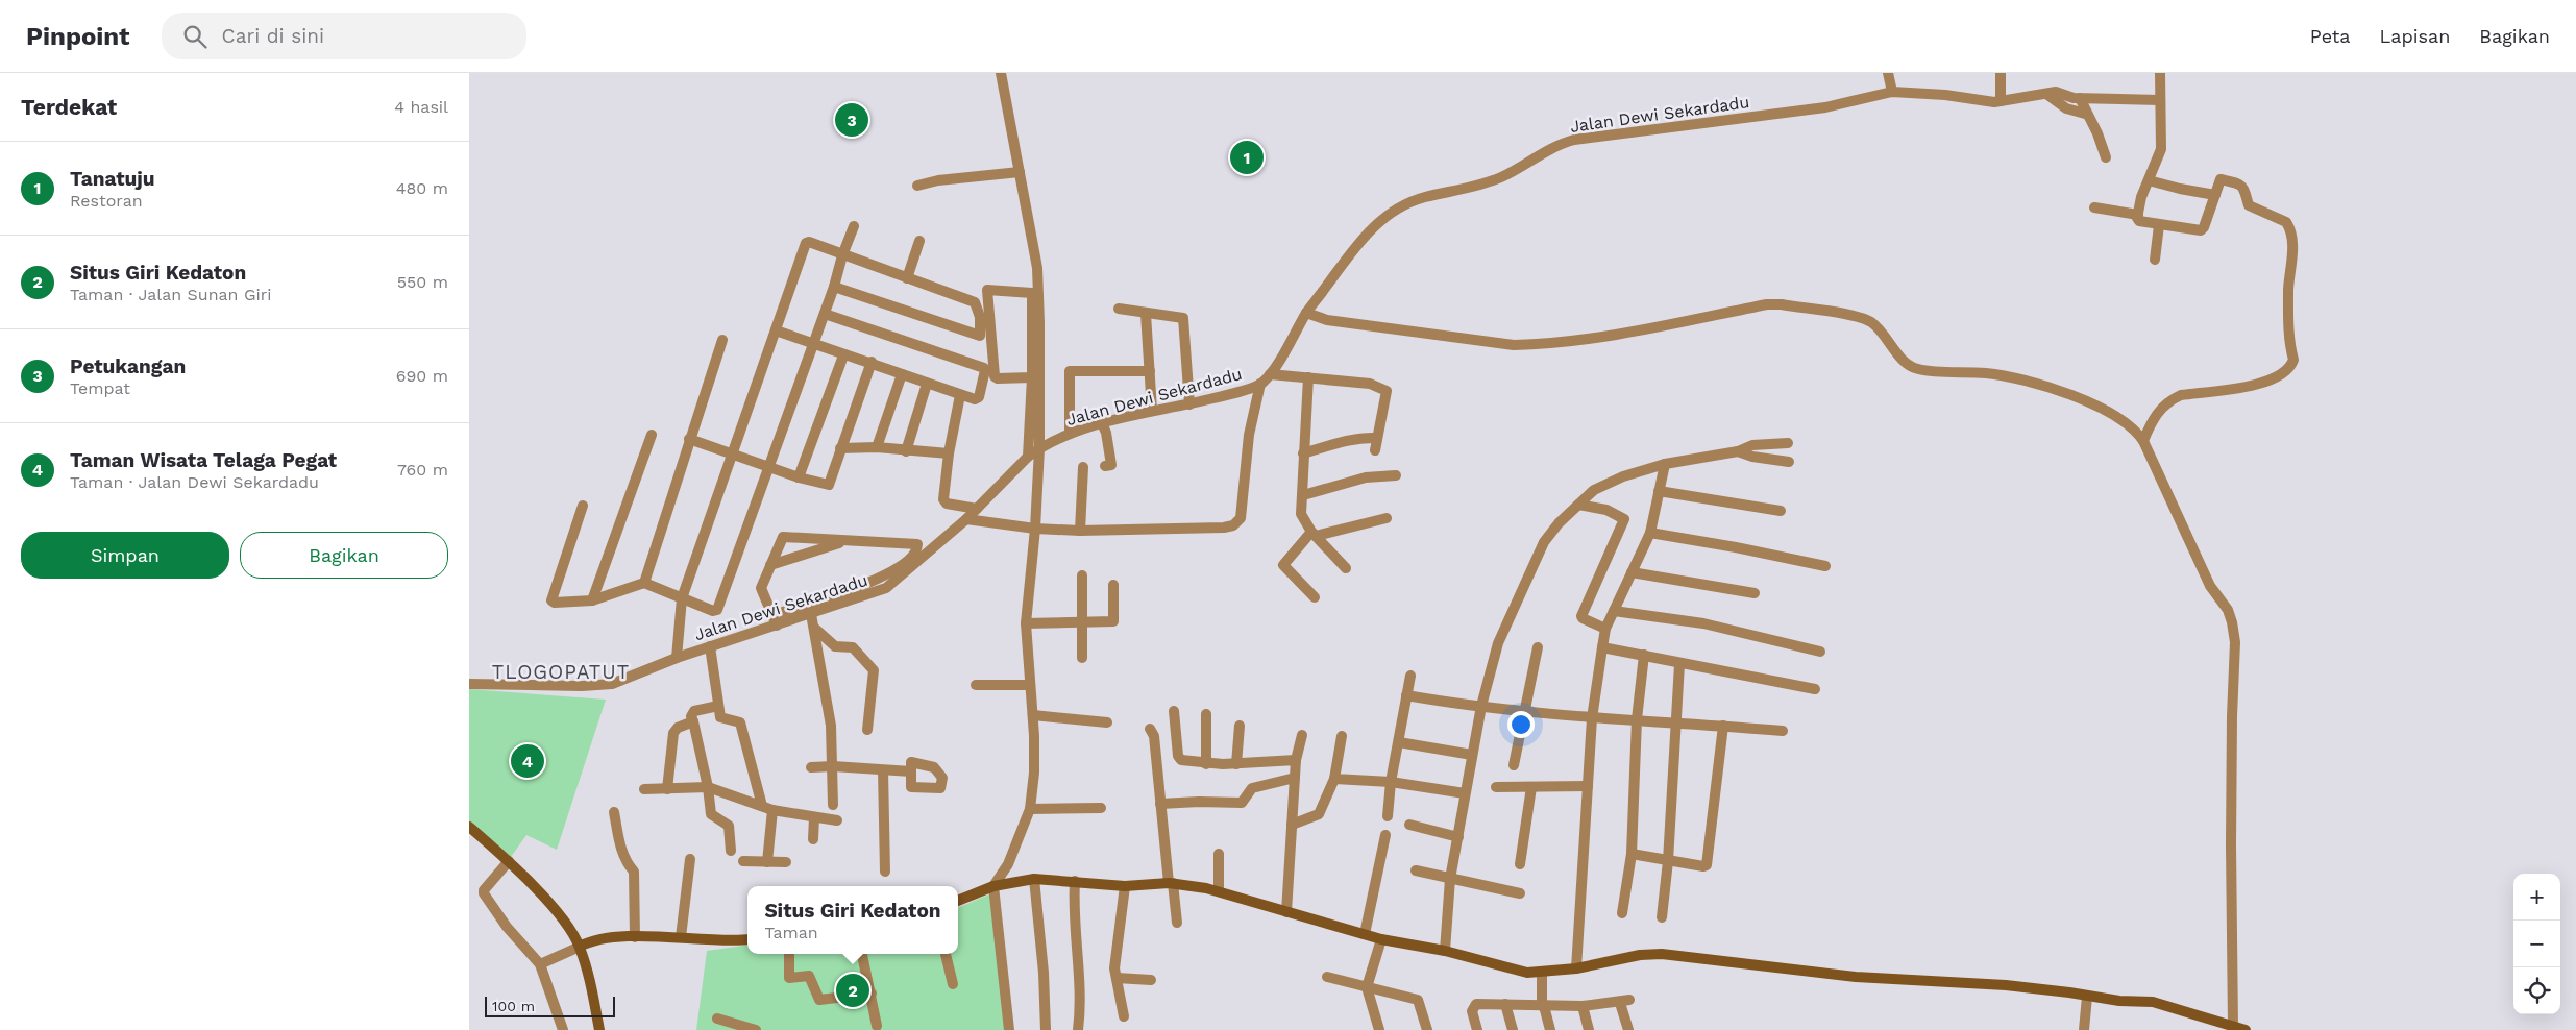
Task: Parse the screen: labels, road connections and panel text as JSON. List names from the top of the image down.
{
  "streets": {
    "street": ["Jalan Dewi Sekardadu"]
  },
  "districts": ["TLOGOPATUT"],
  "scale_bar": "100 m",
  "page": {
    "header": "Pinpoint",
    "search": "Cari di sini",
    "nav": ["Peta", "Lapisan", "Bagikan"],
    "heading": ["Terdekat", "4 hasil"],
    "pins": [
      "3",
      "1",
      "4",
      "2"
    ],
    "list": [
      {
        "mark": "1",
        "name": "Tanatuju",
        "note": "Restoran",
        "value": "480 m"
      },
      {
        "mark": "2",
        "name": "Situs Giri Kedaton",
        "note": "Taman · Jalan Sunan Giri",
        "value": "550 m"
      },
      {
        "mark": "3",
        "name": "Petukangan",
        "note": "Tempat",
        "value": "690 m"
      },
      {
        "mark": "4",
        "name": "Taman Wisata Telaga Pegat",
        "note": "Taman · Jalan Dewi Sekardadu",
        "value": "760 m"
      }
    ],
    "buttons": ["Simpan", "Bagikan"],
    "map_buttons": ["+", "−"],
    "popup": ["Situs Giri Kedaton", "Taman"],
    "scale": "100 m"
  }
}
